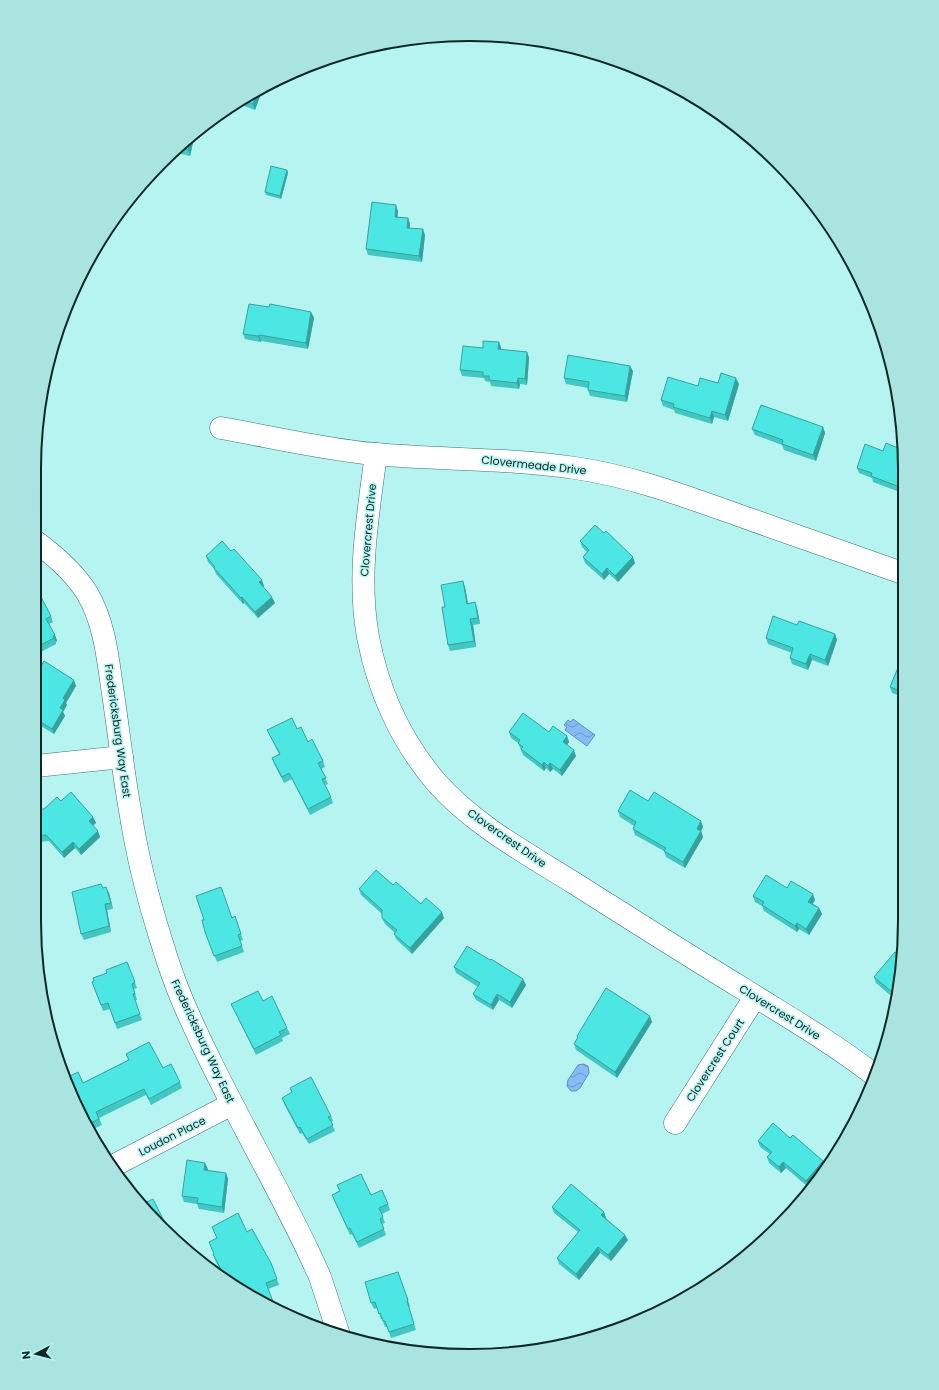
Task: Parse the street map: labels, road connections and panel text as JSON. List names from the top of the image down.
{
  "streets": {
    "street": [
      "Clovermeade Drive",
      "Clovercrest Drive",
      "Fredericksburg Way East",
      "Clovercrest Court",
      "Loudon Place"
    ]
  },
  "crossings": [
    ["Clovermeade Drive", "Clovercrest Drive"],
    ["Clovercrest Drive", "Clovercrest Court"],
    ["Fredericksburg Way East", "Loudon Place"]
  ],
  "north": "left"
}
